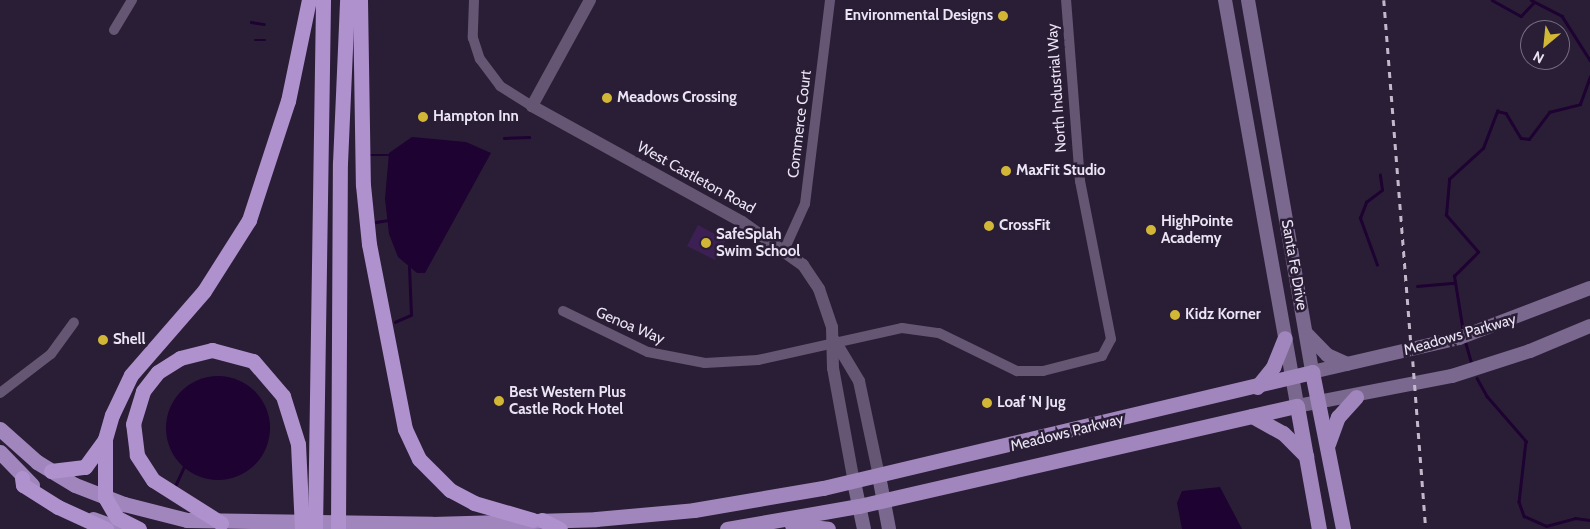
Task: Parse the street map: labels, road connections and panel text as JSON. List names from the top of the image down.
{
  "streets": {
    "highway": ["Santa Fe Drive", "Meadows Parkway"],
    "street": [
      "North Industrial Way",
      "Commerce Court",
      "West Castleton Road",
      "Genoa Way"
    ]
  },
  "crossings": [
    ["North Industrial Way", "West Castleton Road"],
    ["North Industrial Way", "Genoa Way"],
    ["Commerce Court", "West Castleton Road"],
    ["West Castleton Road", "Genoa Way"],
    ["Santa Fe Drive", "Meadows Parkway"]
  ],
  "places": [
    "Environmental Designs",
    "Meadows Crossing",
    "Hampton Inn",
    "MaxFit Studio",
    "CrossFit",
    "HighPointe Academy",
    "SafeSplah Swim School",
    "Kidz Korner",
    "Shell",
    "Best Western Plus Castle Rock Hotel",
    "Loaf 'N Jug"
  ],
  "north": "bottom left"
}
